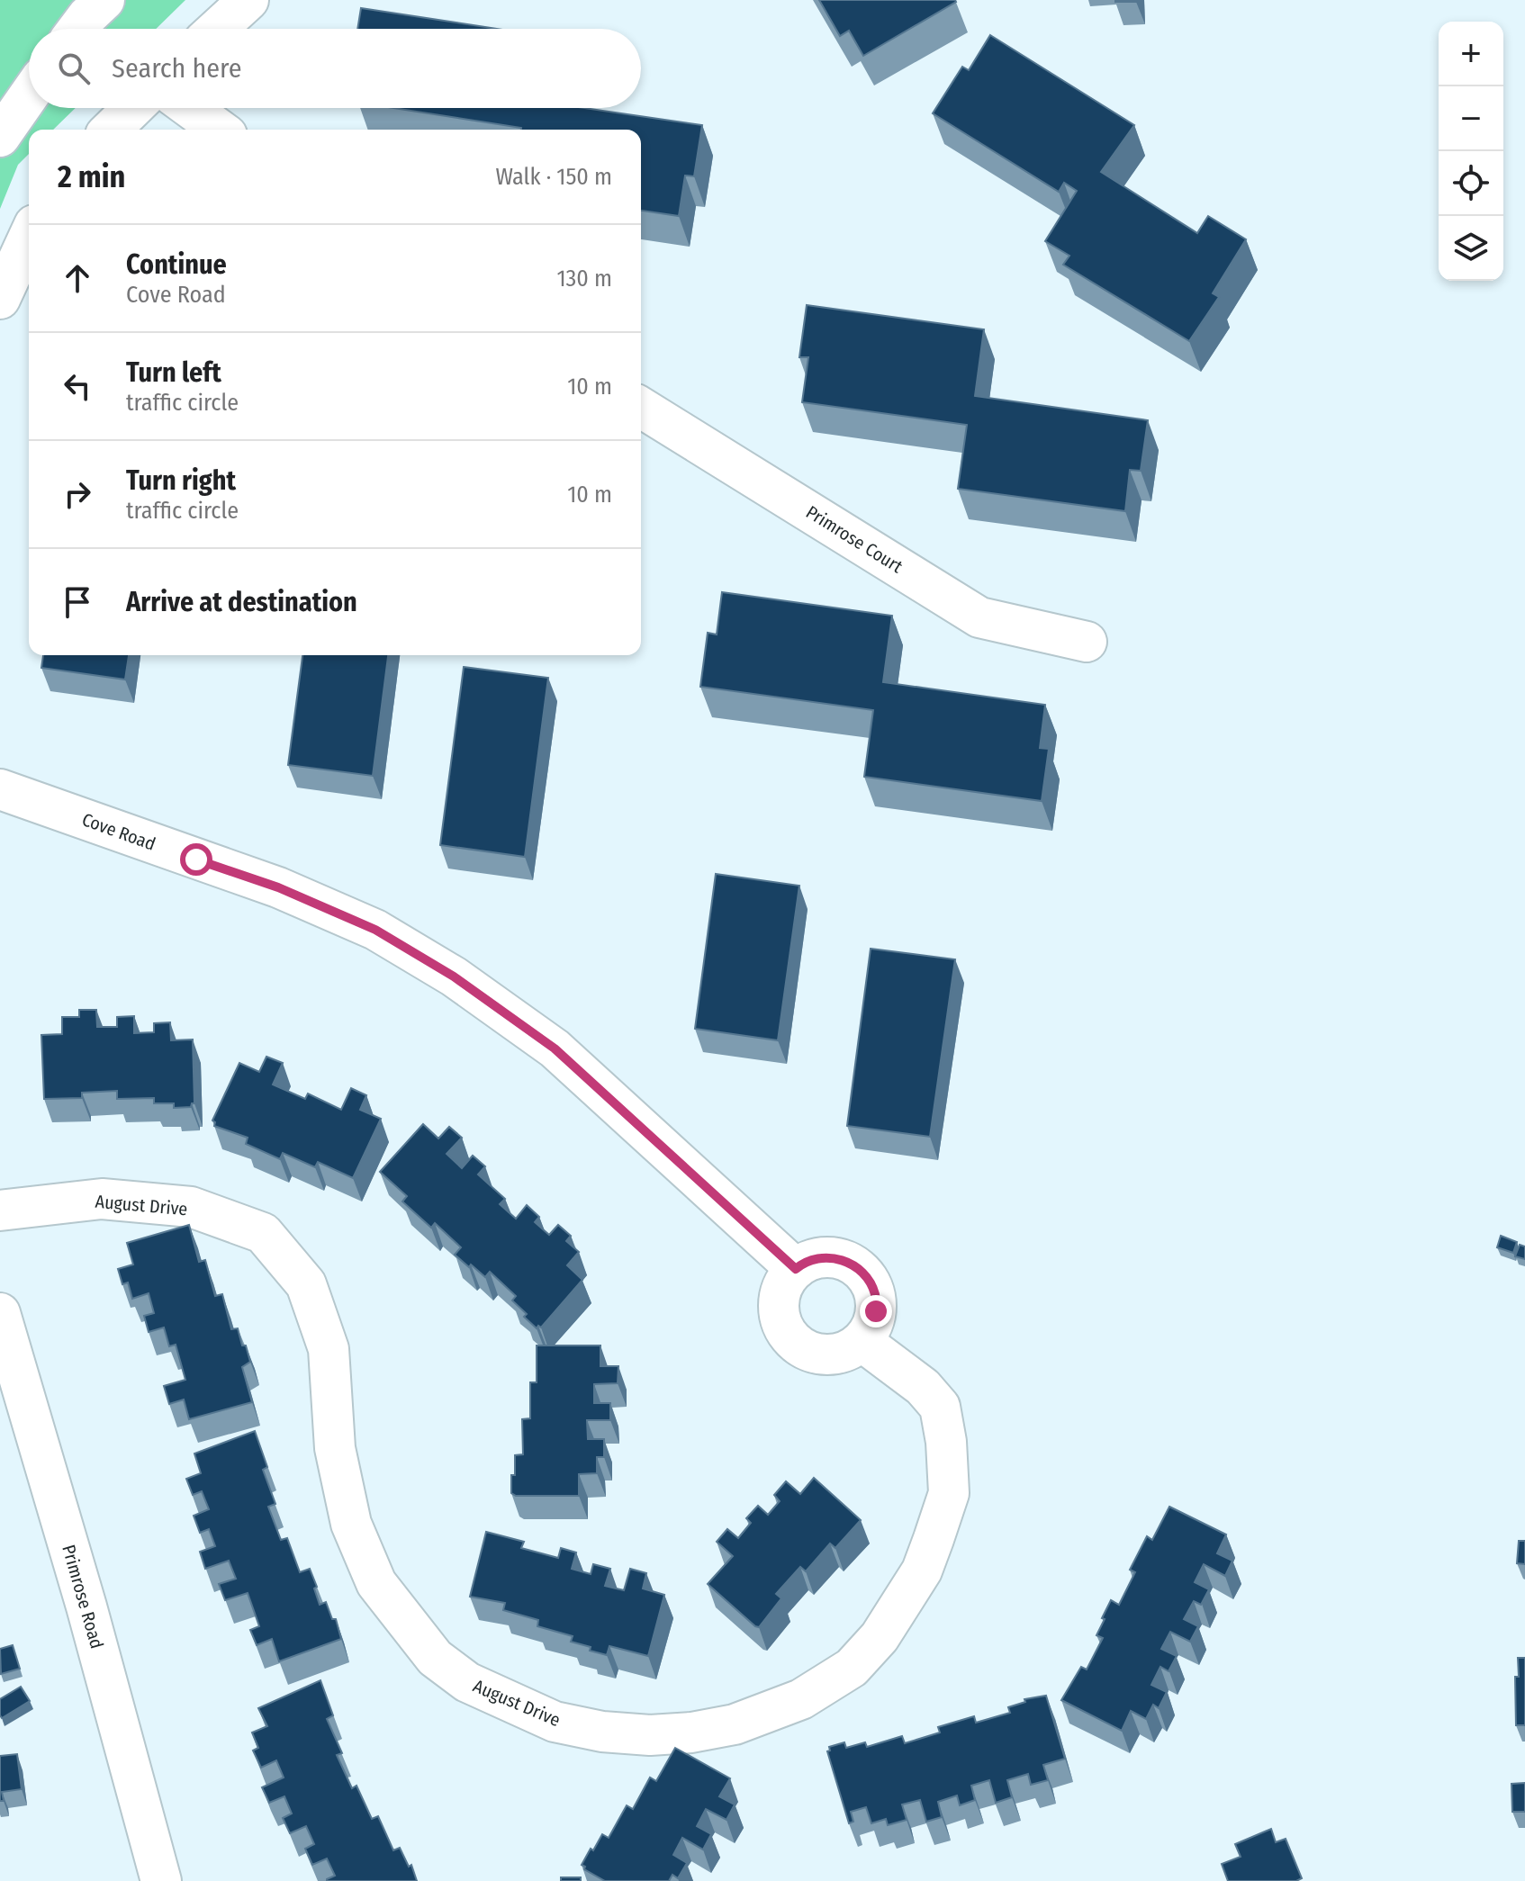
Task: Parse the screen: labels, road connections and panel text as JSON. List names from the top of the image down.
{
  "streets": {
    "street": [
      "Primrose Court",
      "Cove Road",
      "August Drive",
      "Primrose Road"
    ]
  },
  "crossings": [
    ["Cove Road", "August Drive"]
  ],
  "page": {
    "map_buttons": ["+", "−"],
    "search": "Search here",
    "heading": ["2 min", "Walk · 150 m"],
    "list": [
      ["Continue", "Cove Road", "130 m"],
      ["Turn left", "traffic circle", "10 m"],
      ["Turn right", "traffic circle", "10 m"],
      "Arrive at destination"
    ]
  }
}
